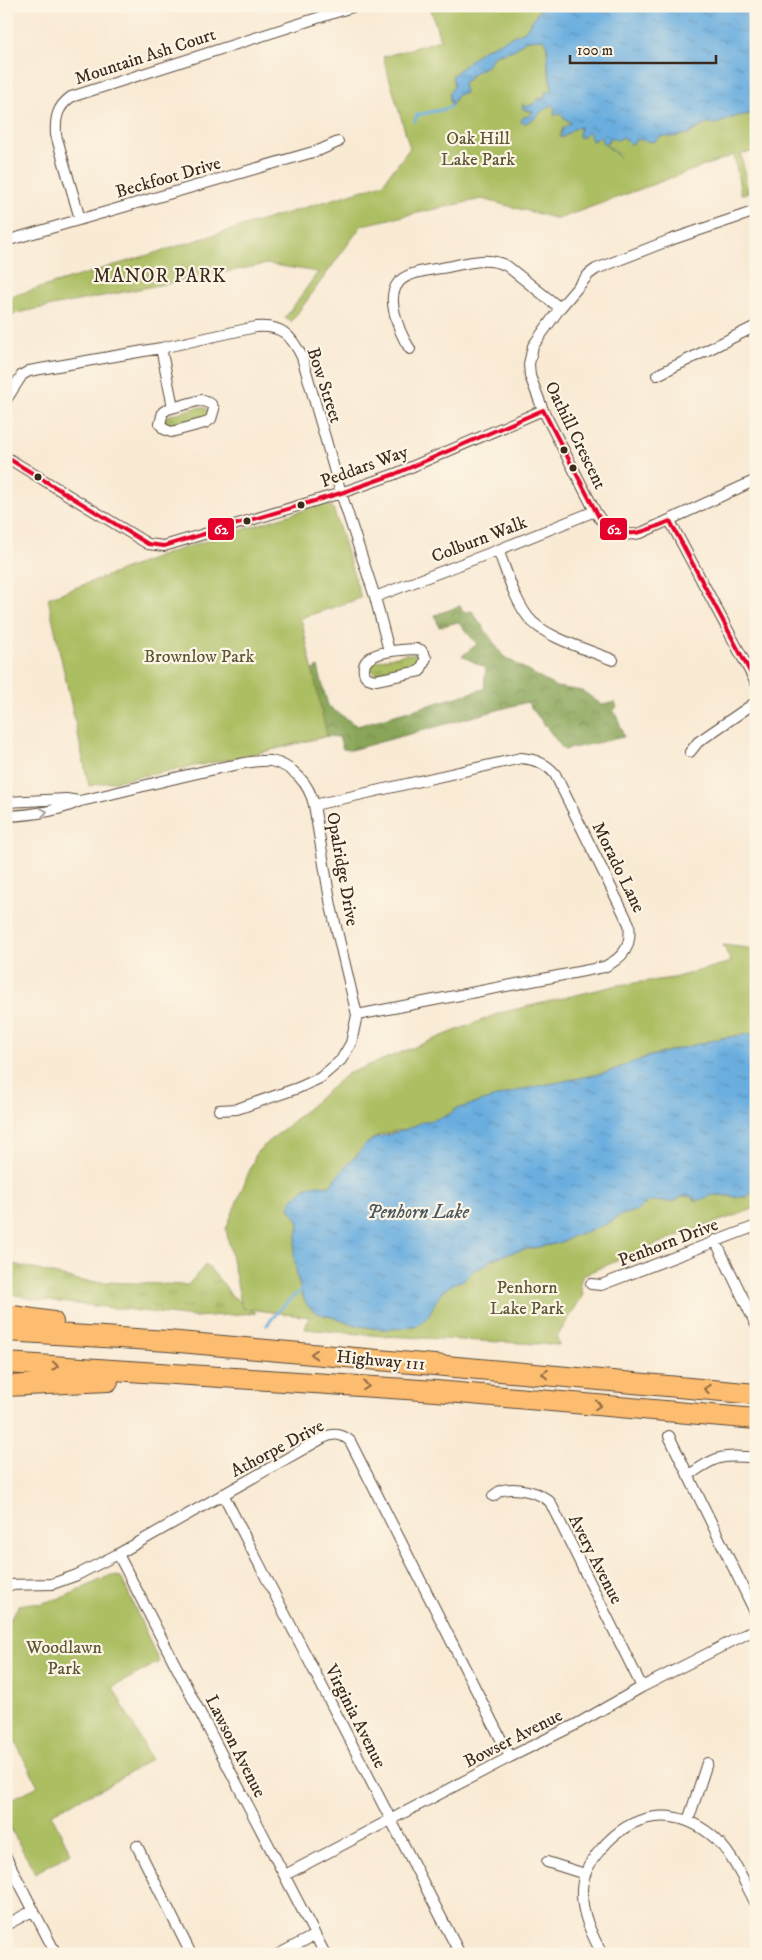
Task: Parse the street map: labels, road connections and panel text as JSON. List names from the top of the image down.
{
  "streets": {
    "highway": ["Highway 111"],
    "street": [
      "Mountain Ash Court",
      "Beckfoot Drive",
      "Bow Street",
      "Oathill Crescent",
      "Peddars Way",
      "Colburn Walk",
      "Morado Lane",
      "Opalridge Drive",
      "Penhorn Drive",
      "Athorpe Drive",
      "Avery Avenue",
      "Virginia Avenue",
      "Bowser Avenue",
      "Lawson Avenue"
    ]
  },
  "crossings": [
    ["Mountain Ash Court", "Beckfoot Drive"],
    ["Bow Street", "Peddars Way"],
    ["Bow Street", "Colburn Walk"],
    ["Oathill Crescent", "Peddars Way"],
    ["Oathill Crescent", "Colburn Walk"],
    ["Morado Lane", "Opalridge Drive"],
    ["Athorpe Drive", "Virginia Avenue"],
    ["Athorpe Drive", "Bowser Avenue"],
    ["Athorpe Drive", "Lawson Avenue"],
    ["Avery Avenue", "Bowser Avenue"],
    ["Virginia Avenue", "Bowser Avenue"],
    ["Bowser Avenue", "Lawson Avenue"]
  ],
  "districts": ["MANOR PARK"],
  "water": ["Penhorn Lake"],
  "parks": [
    "Oak Hill Lake Park",
    "Brownlow Park",
    "Penhorn Lake Park",
    "Woodlawn Park"
  ],
  "lines": ["transit line 62"],
  "scale_bar": "100 m"
}
